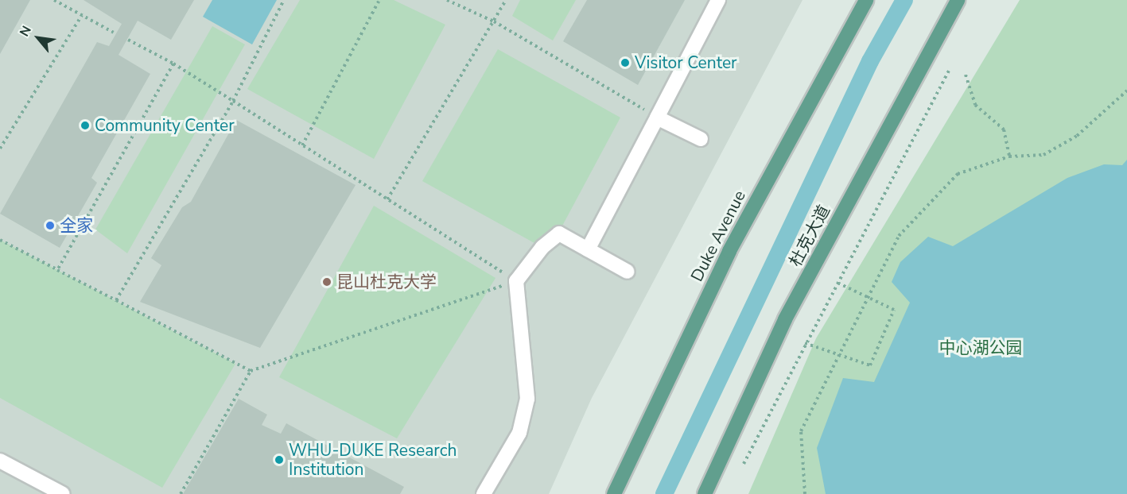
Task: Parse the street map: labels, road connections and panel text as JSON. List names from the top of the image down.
{
  "streets": {
    "main road": ["Duke Avenue", "杜克大道"]
  },
  "parks": ["中心湖公园"],
  "places": [
    "Visitor Center",
    "Community Center",
    "全家",
    "昆山杜克大学",
    "WHU-DUKE Research Institution"
  ],
  "north": "top left"
}
